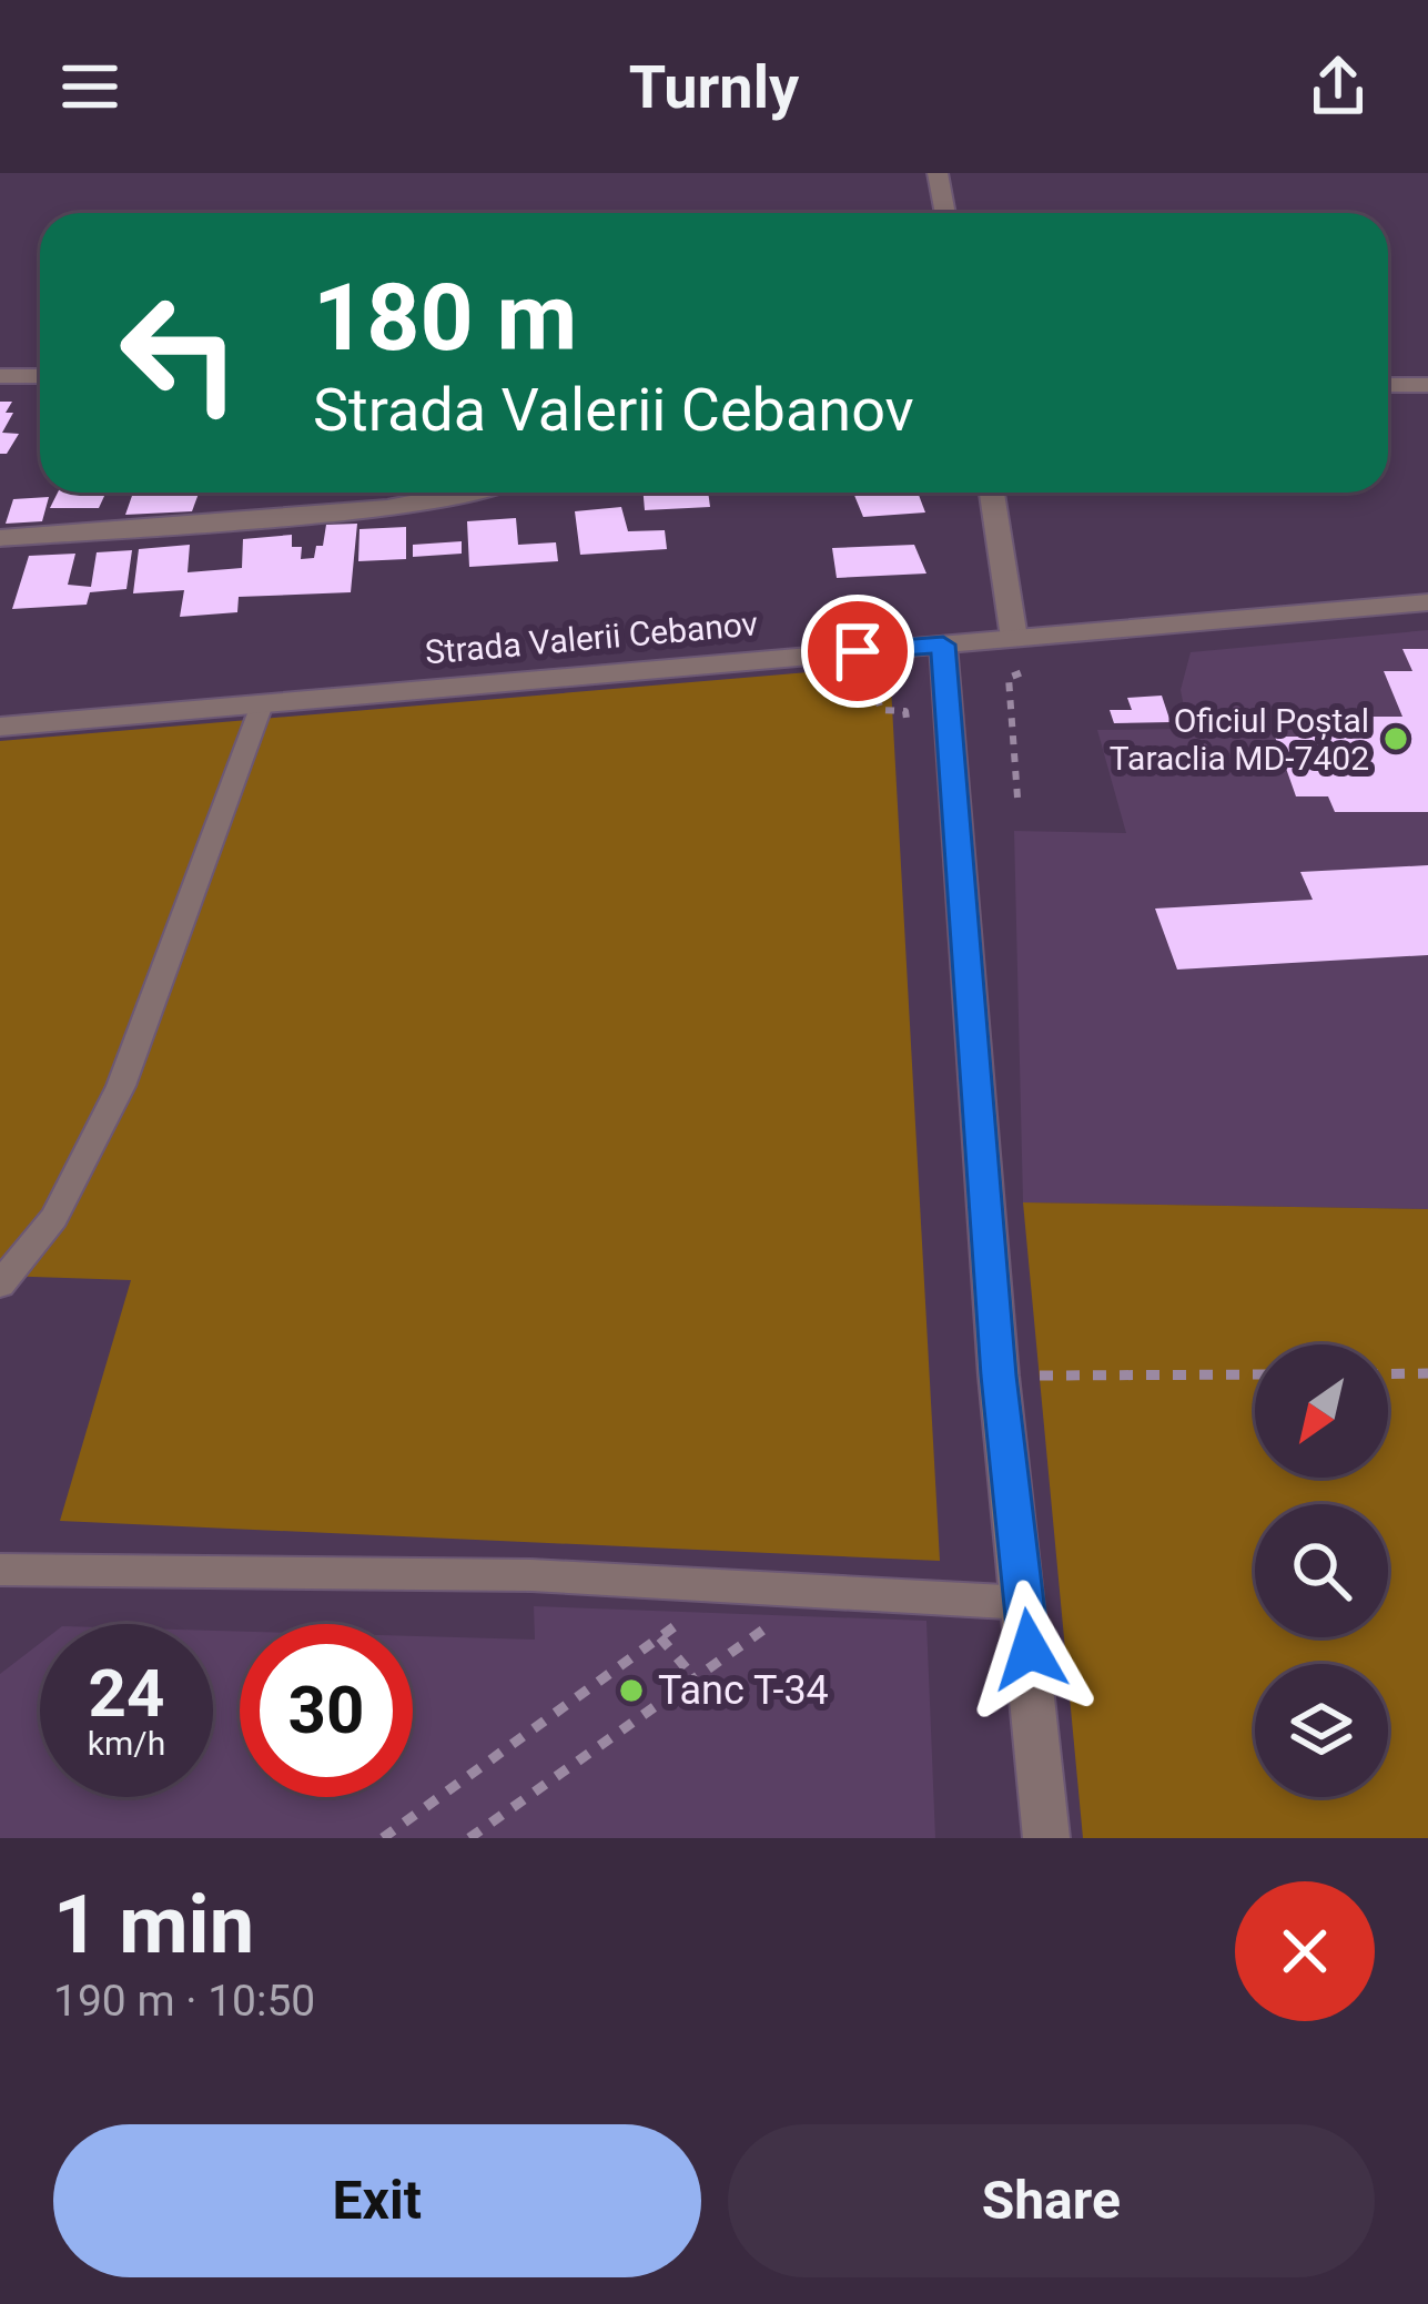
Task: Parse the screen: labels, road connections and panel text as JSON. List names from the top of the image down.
{
  "streets": {
    "street": ["Strada Valerii Cebanov"]
  },
  "places": ["Oficiul Poștal Taraclia MD-7402", "Tanc T-34"],
  "north": "bottom left",
  "page": {
    "header": "Turnly",
    "turn": ["180 m", "Strada Valerii Cebanov"],
    "speed": "24 km/h",
    "limit": "30",
    "heading": ["1 min", "190 m · 10:50"],
    "buttons": ["Exit", "Share"]
  }
}
